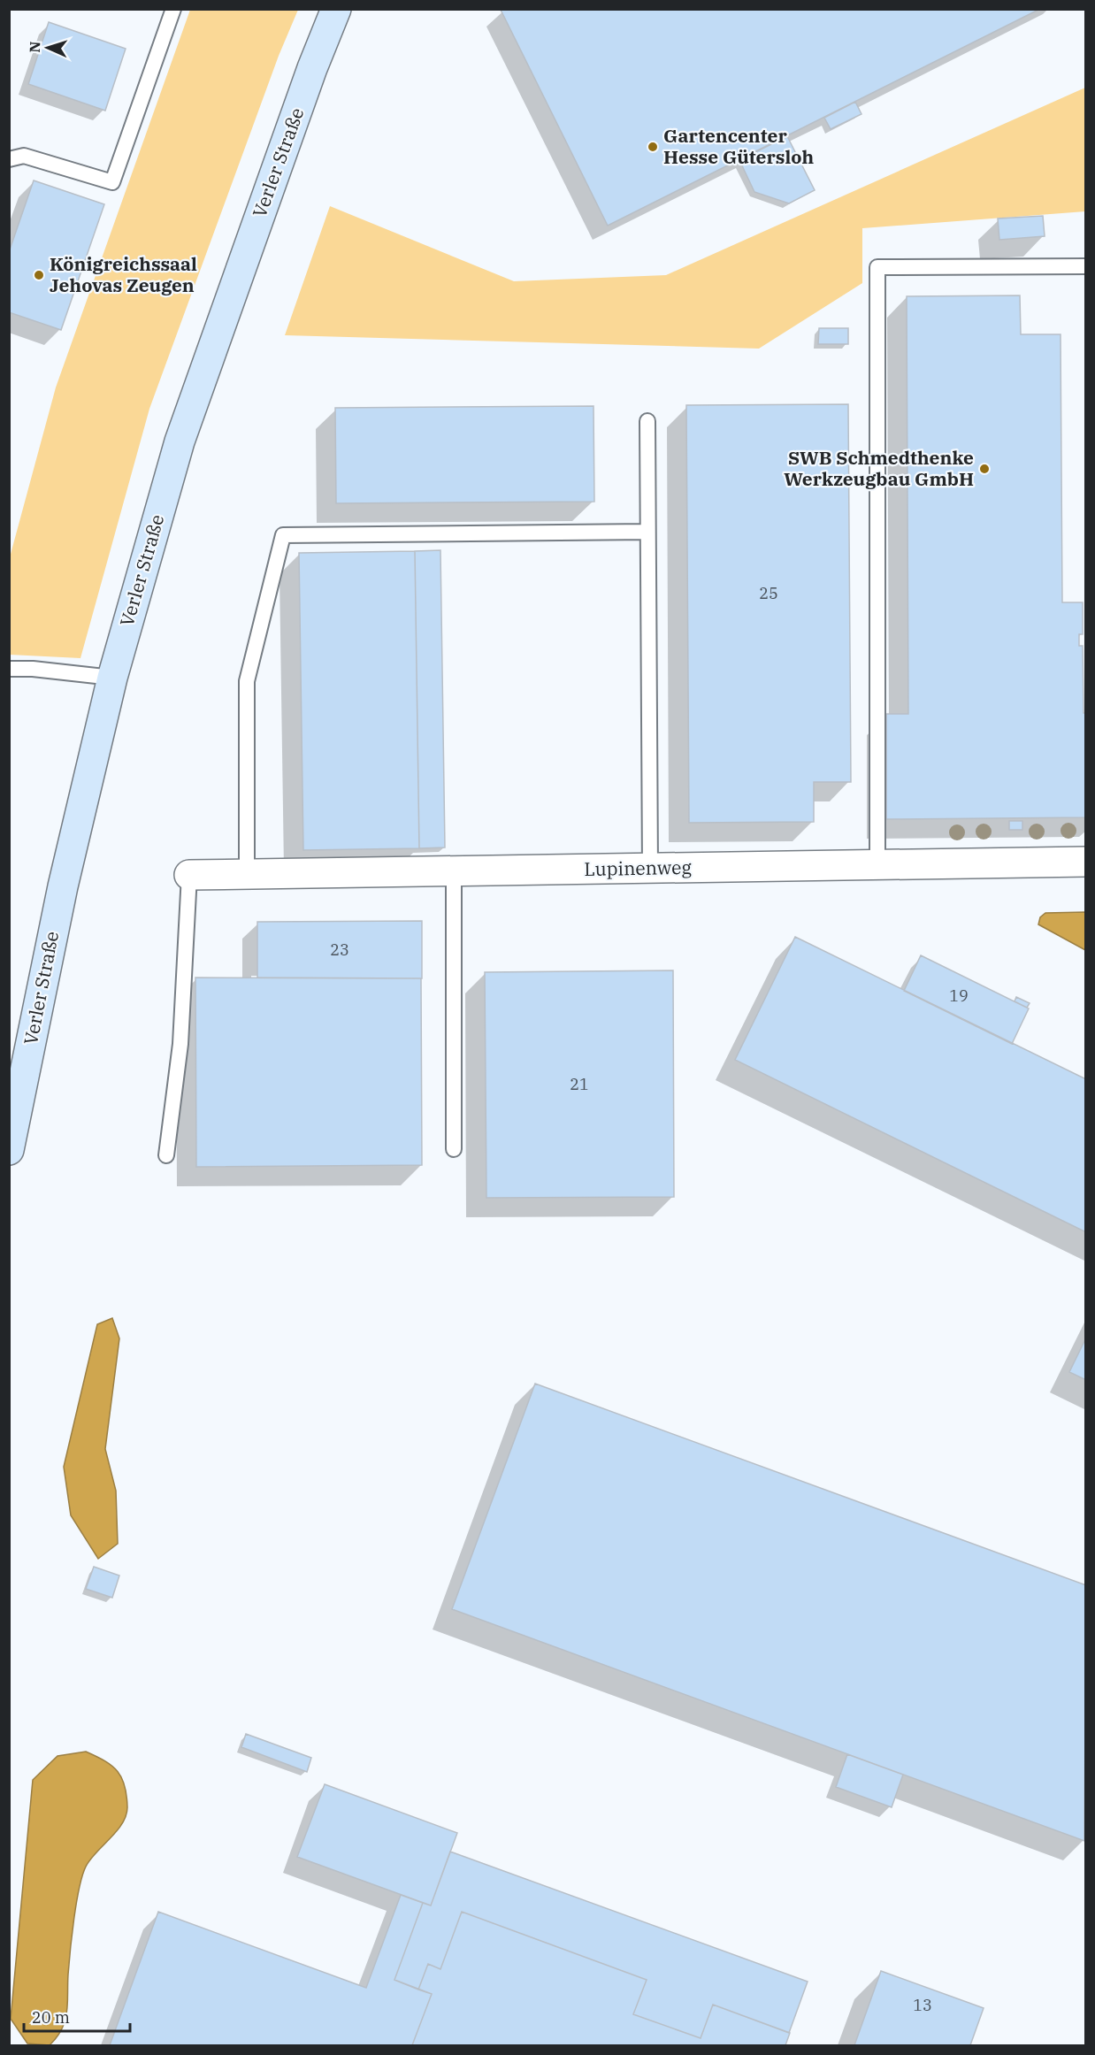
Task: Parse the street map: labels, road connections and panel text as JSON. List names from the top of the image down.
{
  "streets": {
    "main road": ["Verler Straße"],
    "street": ["Lupinenweg"]
  },
  "places": ["Gartencenter Hesse Gütersloh", "Königreichssaal Jehovas Zeugen", "SWB Schmedthenke Werkzeugbau GmbH"],
  "house_numbers": [
    "25",
    "23",
    "19",
    "21",
    "13"
  ],
  "scale_bar": "20 m",
  "north": "left"
}
